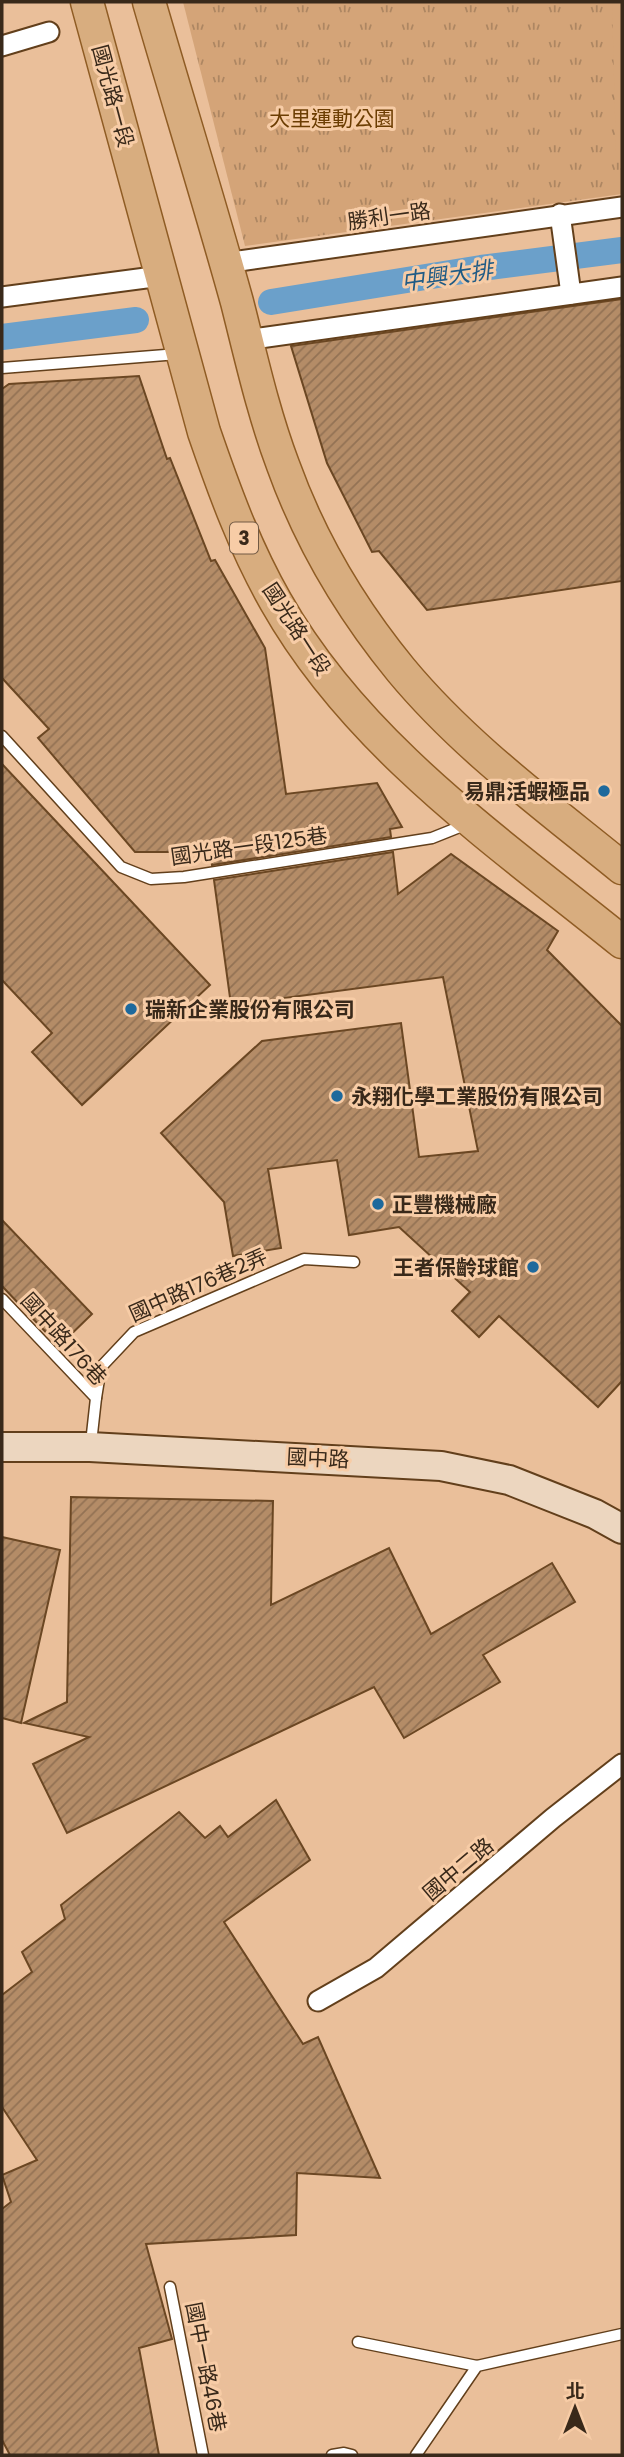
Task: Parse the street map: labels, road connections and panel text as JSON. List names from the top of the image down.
{
  "streets": {
    "main road": ["國光路一段", "3"],
    "street": ["勝利一路", "國中路", "國中二路"],
    "lane": [
      "國光路一段125巷",
      "國中路176巷2弄",
      "國中路176巷",
      "國中一路46巷"
    ]
  },
  "crossings": [
    ["國光路一段", "國光路一段125巷"],
    ["國中路176巷2弄", "國中路176巷"],
    ["國中路176巷", "國中路"]
  ],
  "water": ["中興大排"],
  "parks": ["大里運動公園"],
  "places": [
    "易鼎活蝦極品",
    "瑞新企業股份有限公司",
    "永翔化學工業股份有限公司",
    "正豐機械廠",
    "王者保齡球館"
  ],
  "north": "top"
}
